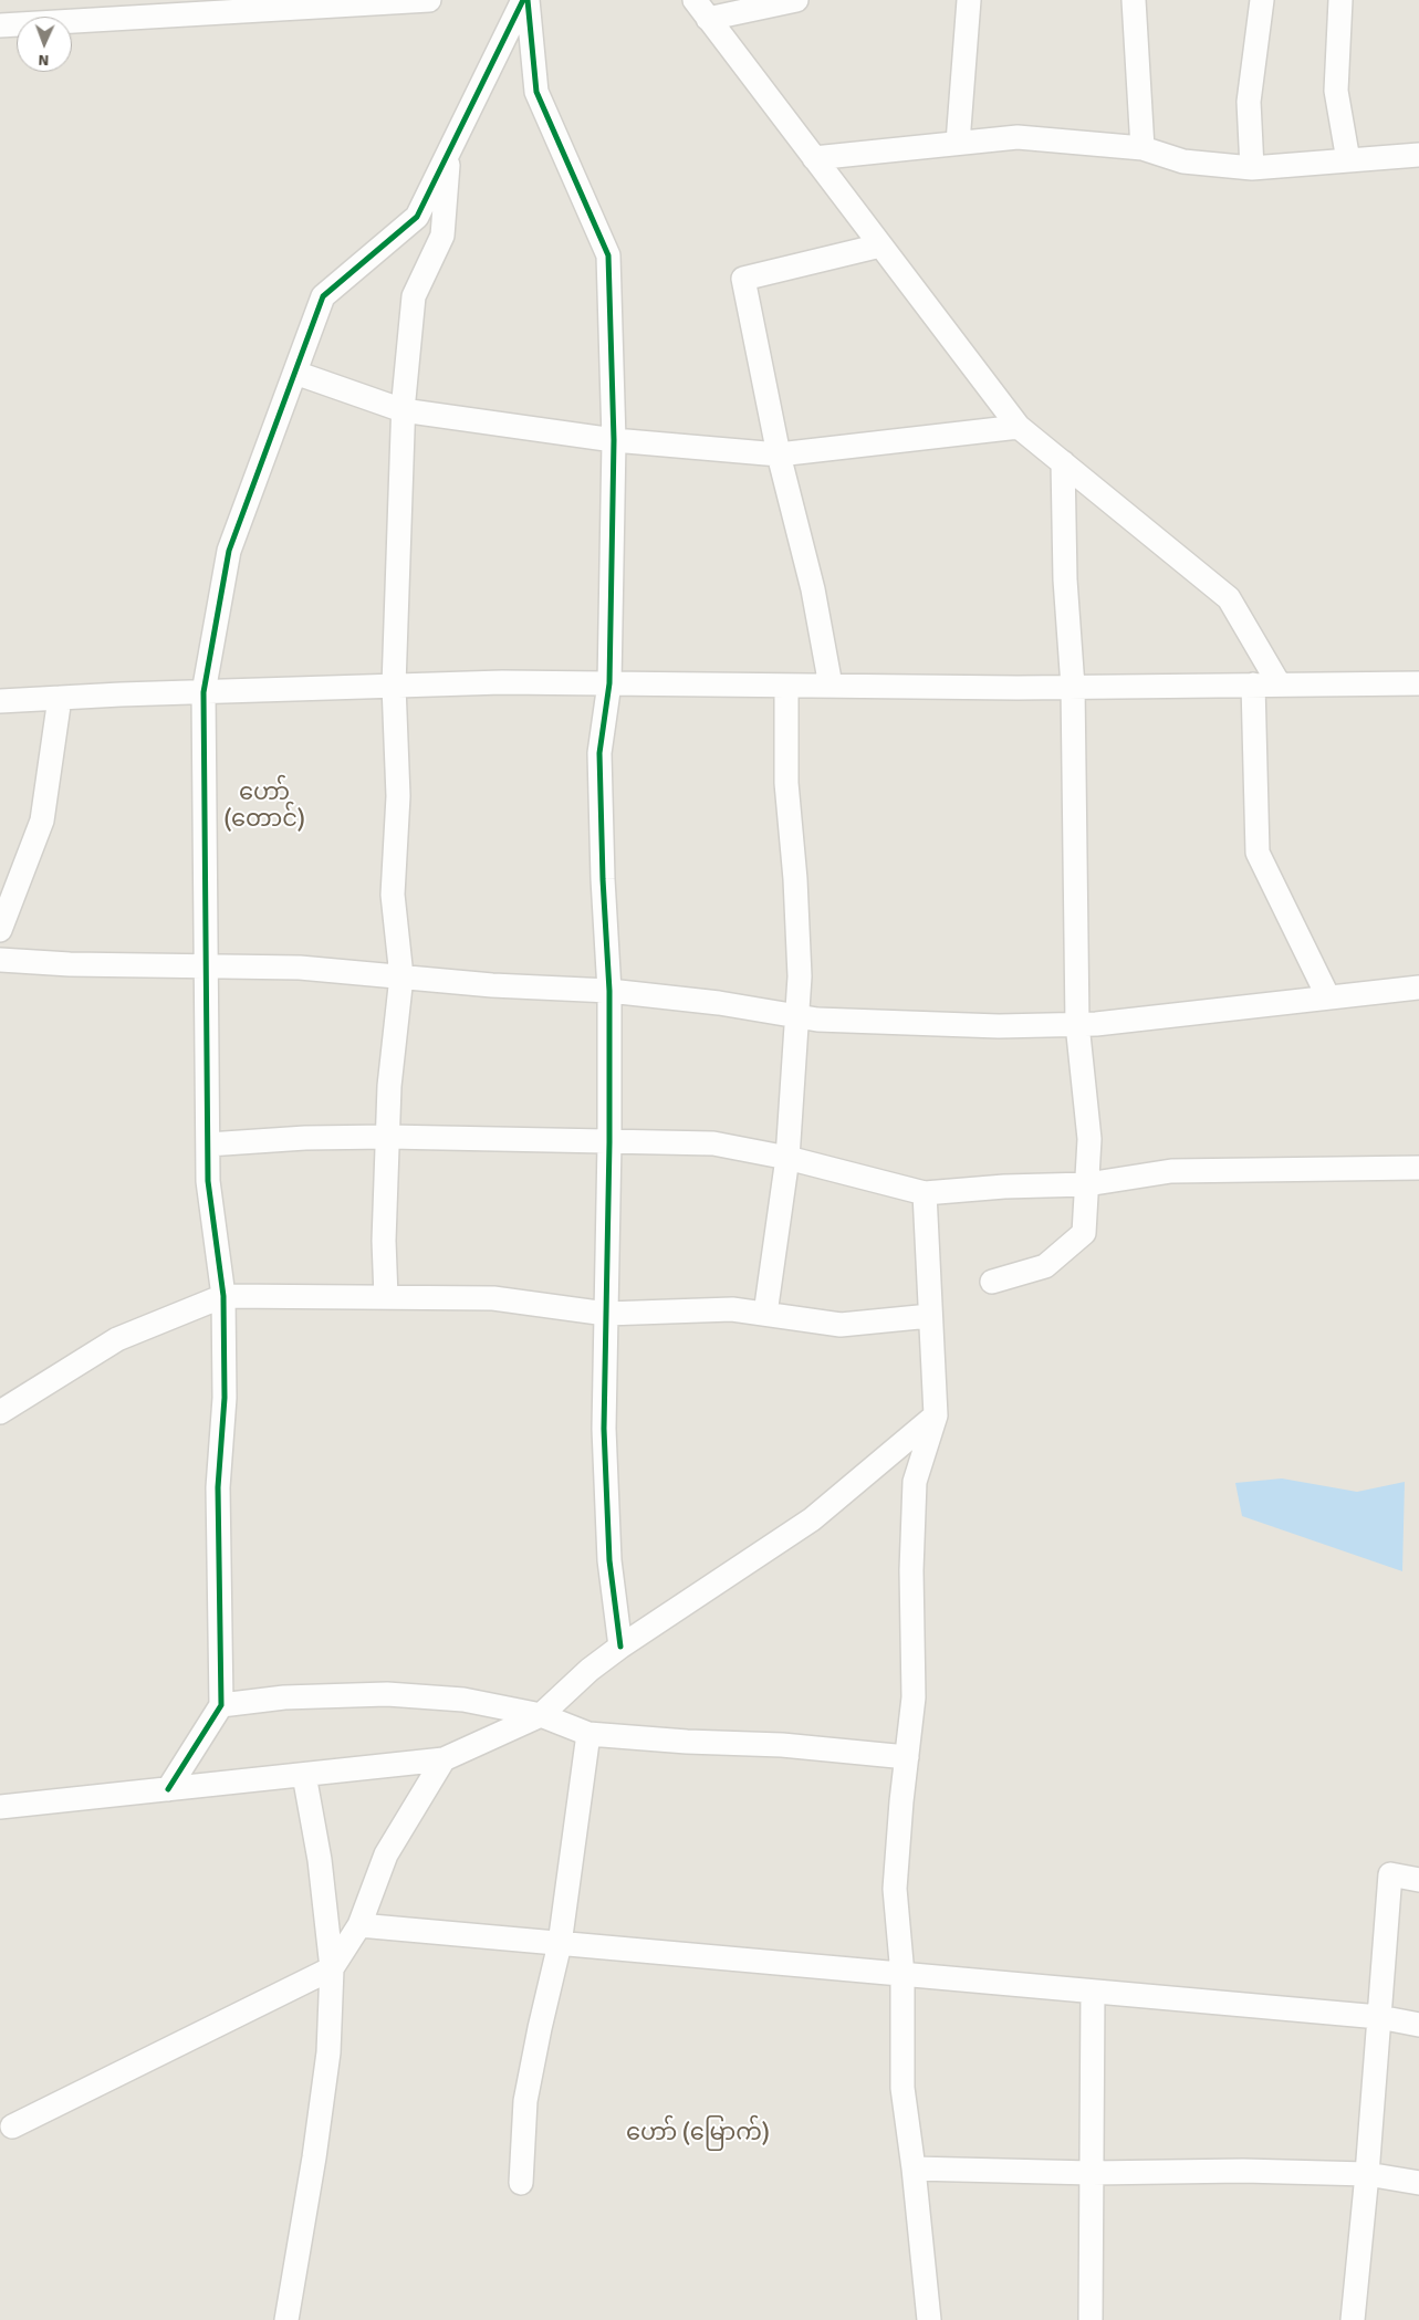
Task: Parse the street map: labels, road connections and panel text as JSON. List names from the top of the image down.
{
  "districts": ["ဟော် (တောင်)", "ဟော် (မြောက်)"],
  "north": "bottom"
}
